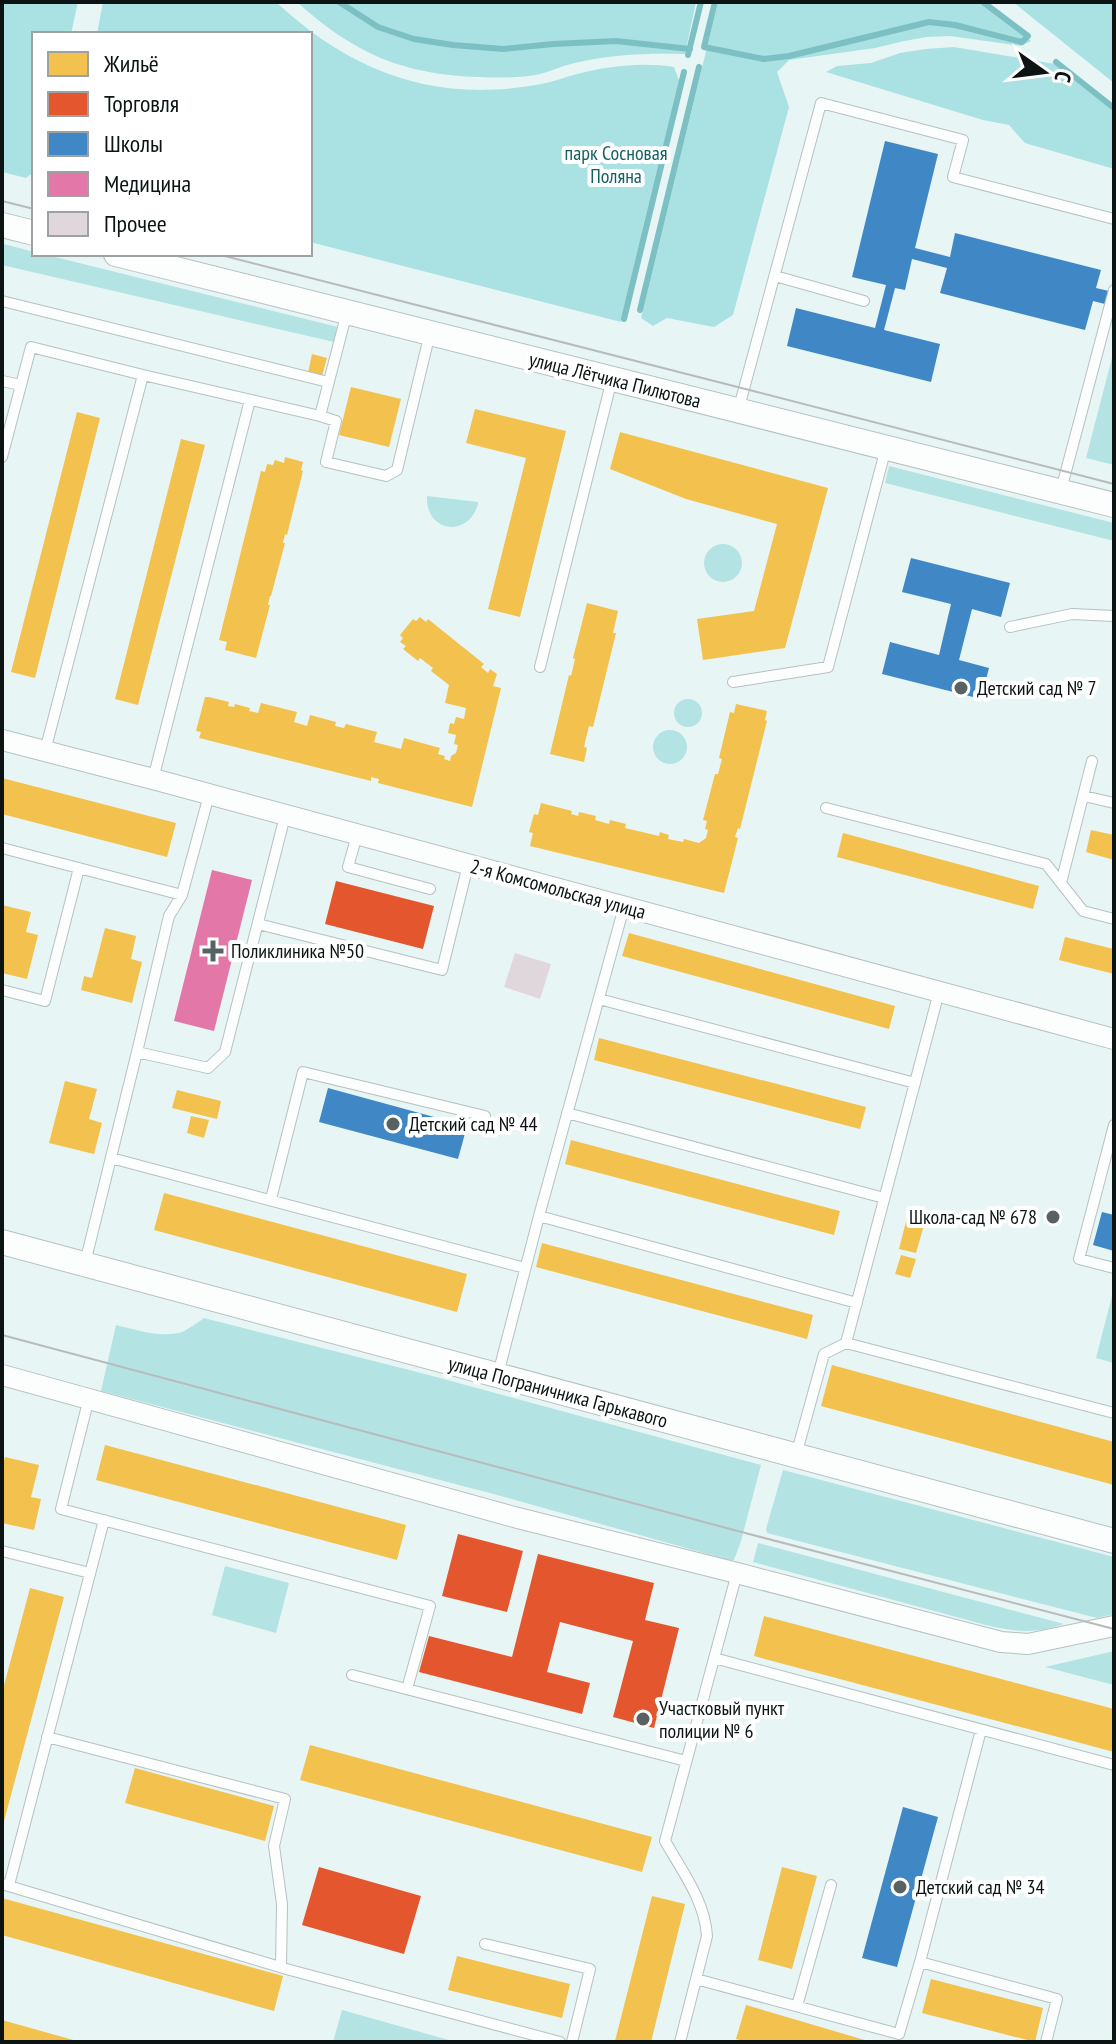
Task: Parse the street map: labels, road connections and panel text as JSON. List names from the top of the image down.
{
  "streets": {
    "street": ["улица Лётчика Пилютова", "2-я Комсомольская улица", "улица Пограничника Гарькавого"]
  },
  "parks": ["парк Сосновая Поляна"],
  "places": {
    "other": [
      "Детский сад № 7",
      "Детский сад № 44",
      "Школа-сад № 678",
      "Участковый пункт полиции № 6",
      "Детский сад № 34"
    ],
    "health": ["Поликлиника №50"]
  },
  "legend": [
    "Жильё",
    "Торговля",
    "Школы",
    "Медицина",
    "Прочее"
  ],
  "north": "right"
}
